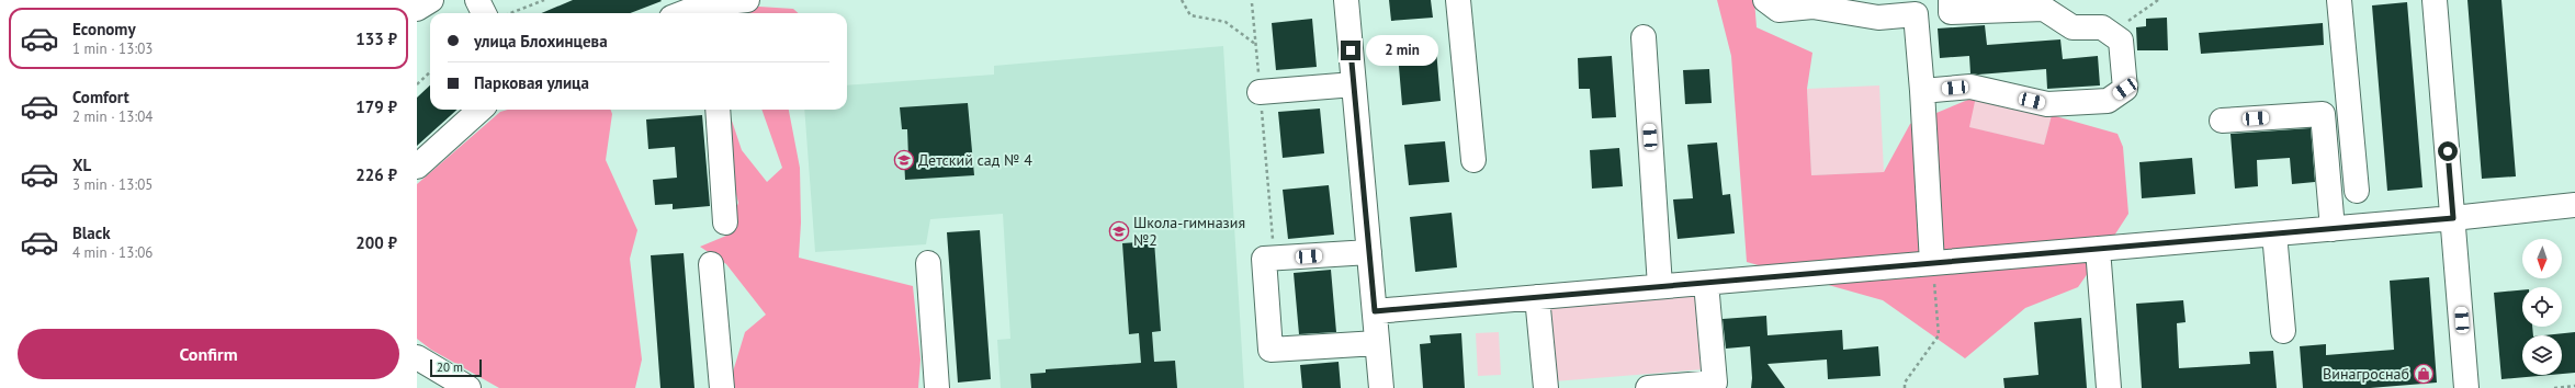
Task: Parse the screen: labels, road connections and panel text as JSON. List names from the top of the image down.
{
  "places": {
    "school or university": ["Детский сад № 4", "Школа-гимназия №2"],
    "shop": ["Винагроснаб"]
  },
  "scale_bar": "20 m",
  "north": "bottom",
  "page": {
    "list": [
      {
        "name": "Economy",
        "note": "1 min · 13:03",
        "value": "133 ₽"
      },
      {
        "name": "Comfort",
        "note": "2 min · 13:04",
        "value": "179 ₽"
      },
      {
        "name": "XL",
        "note": "3 min · 13:05",
        "value": "226 ₽"
      },
      {
        "name": "Black",
        "note": "4 min · 13:06",
        "value": "200 ₽"
      }
    ],
    "banner": ["улица Блохинцева", "Парковая улица"],
    "bubble": "2 min",
    "buttons": "Confirm",
    "scale": "20 m"
  }
}
